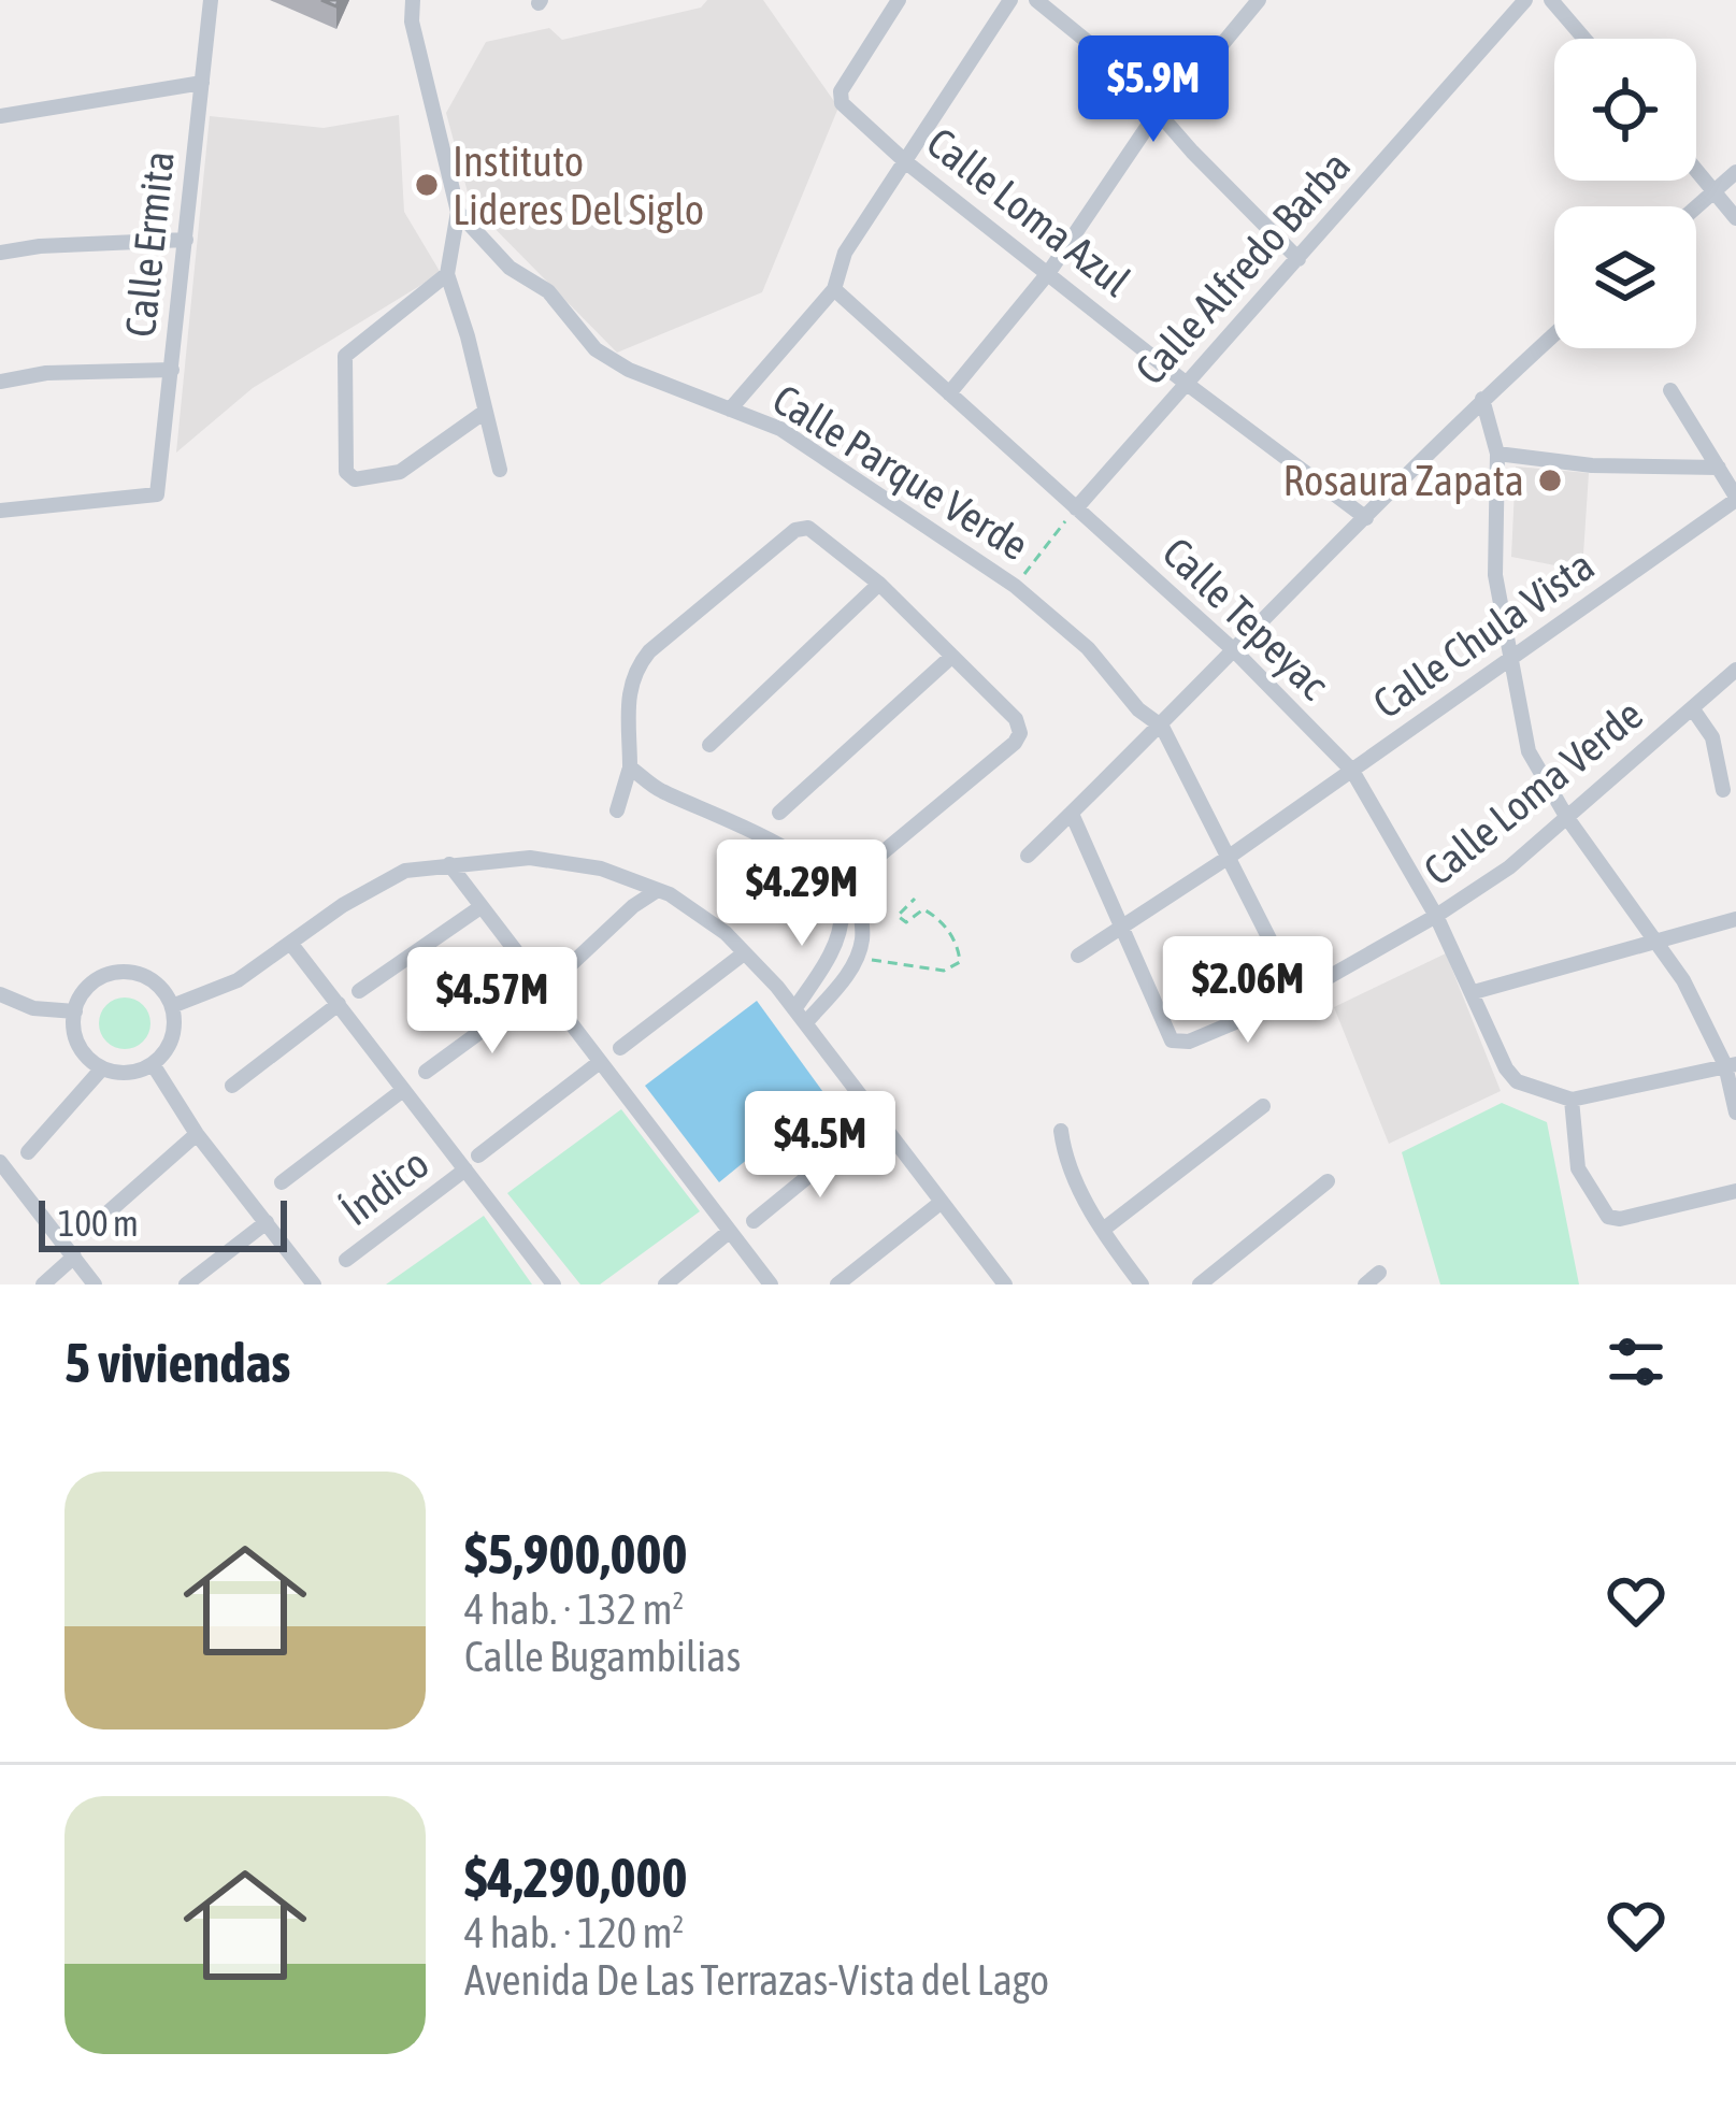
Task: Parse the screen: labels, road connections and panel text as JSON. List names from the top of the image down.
{
  "streets": {
    "street": [
      "Calle Loma Azul",
      "Calle Ermita",
      "Calle Alfredo Barba",
      "Calle Parque Verde",
      "Calle Tepeyac",
      "Calle Chula Vista",
      "Calle Loma Verde",
      "Índico"
    ]
  },
  "crossings": [
    ["Calle Loma Azul", "Calle Alfredo Barba"],
    ["Calle Alfredo Barba", "Calle Tepeyac"],
    ["Calle Parque Verde", "Calle Chula Vista"],
    ["Calle Parque Verde", "Calle Loma Verde"],
    ["Calle Tepeyac", "Calle Chula Vista"],
    ["Calle Tepeyac", "Calle Loma Verde"],
    ["Calle Chula Vista", "Calle Loma Verde"]
  ],
  "places": ["Instituto Lideres Del Siglo", "Rosaura Zapata"],
  "scale_bar": "100 m",
  "page": {
    "price": [
      "$5.9M",
      "$4.29M",
      "$2.06M",
      "$4.57M",
      "$4.5M"
    ],
    "scale": "100 m",
    "heading": "5 viviendas",
    "list": [
      {
        "name": "$5,900,000",
        "note": "4 hab. · 132 m² · Calle Bugambilias"
      },
      {
        "name": "$4,290,000",
        "note": "4 hab. · 120 m² · Avenida De Las Terrazas-Vista del Lago"
      }
    ]
  }
}
